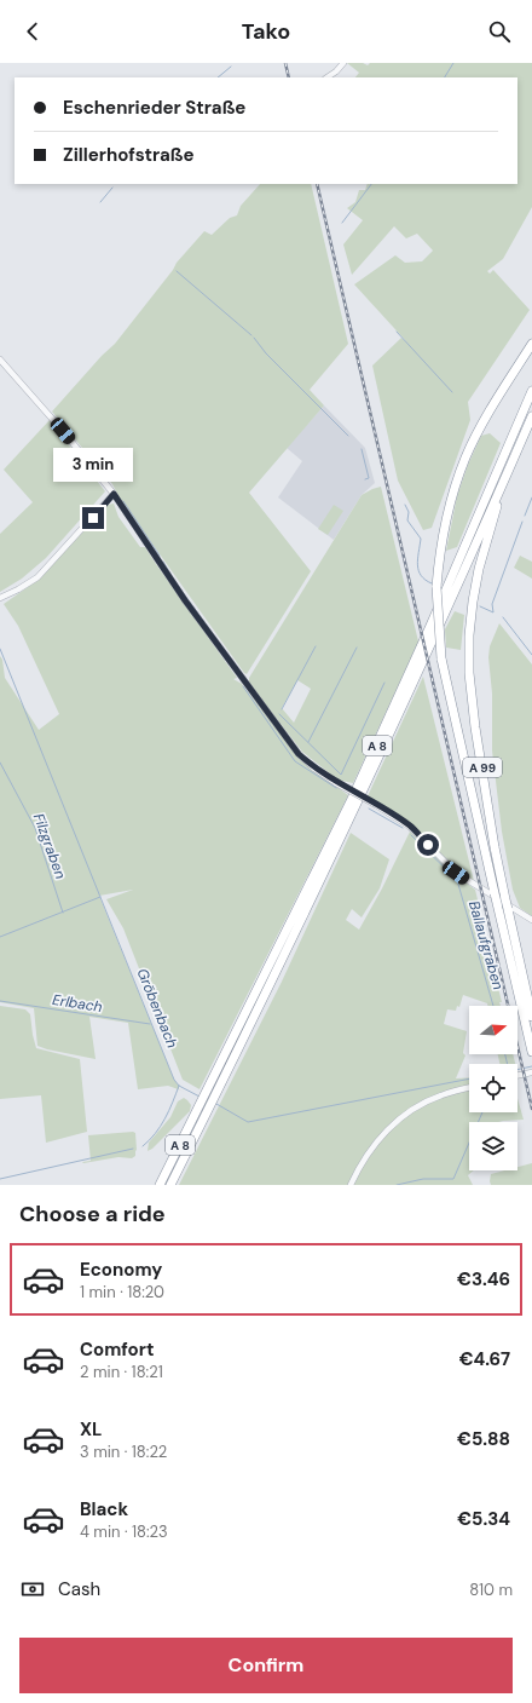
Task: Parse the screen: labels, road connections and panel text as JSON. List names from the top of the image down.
{
  "streets": {
    "highway": ["A 8", "A 99"]
  },
  "crossings": [
    ["A 8", "A 99"]
  ],
  "water": [
    "Filzgraben",
    "Ballaufgraben",
    "Erlbach",
    "Gröbenbach"
  ],
  "north": "right",
  "page": {
    "header": "Tako",
    "banner": ["Eschenrieder Straße", "Zillerhofstraße"],
    "bubble": "3 min",
    "heading": "Choose a ride",
    "list": [
      {
        "name": "Economy",
        "note": "1 min · 18:20",
        "value": "€3.46"
      },
      {
        "name": "Comfort",
        "note": "2 min · 18:21",
        "value": "€4.67"
      },
      {
        "name": "XL",
        "note": "3 min · 18:22",
        "value": "€5.88"
      },
      {
        "name": "Black",
        "note": "4 min · 18:23",
        "value": "€5.34"
      }
    ],
    "pay": ["Cash", "810 m"],
    "buttons": "Confirm"
  }
}
